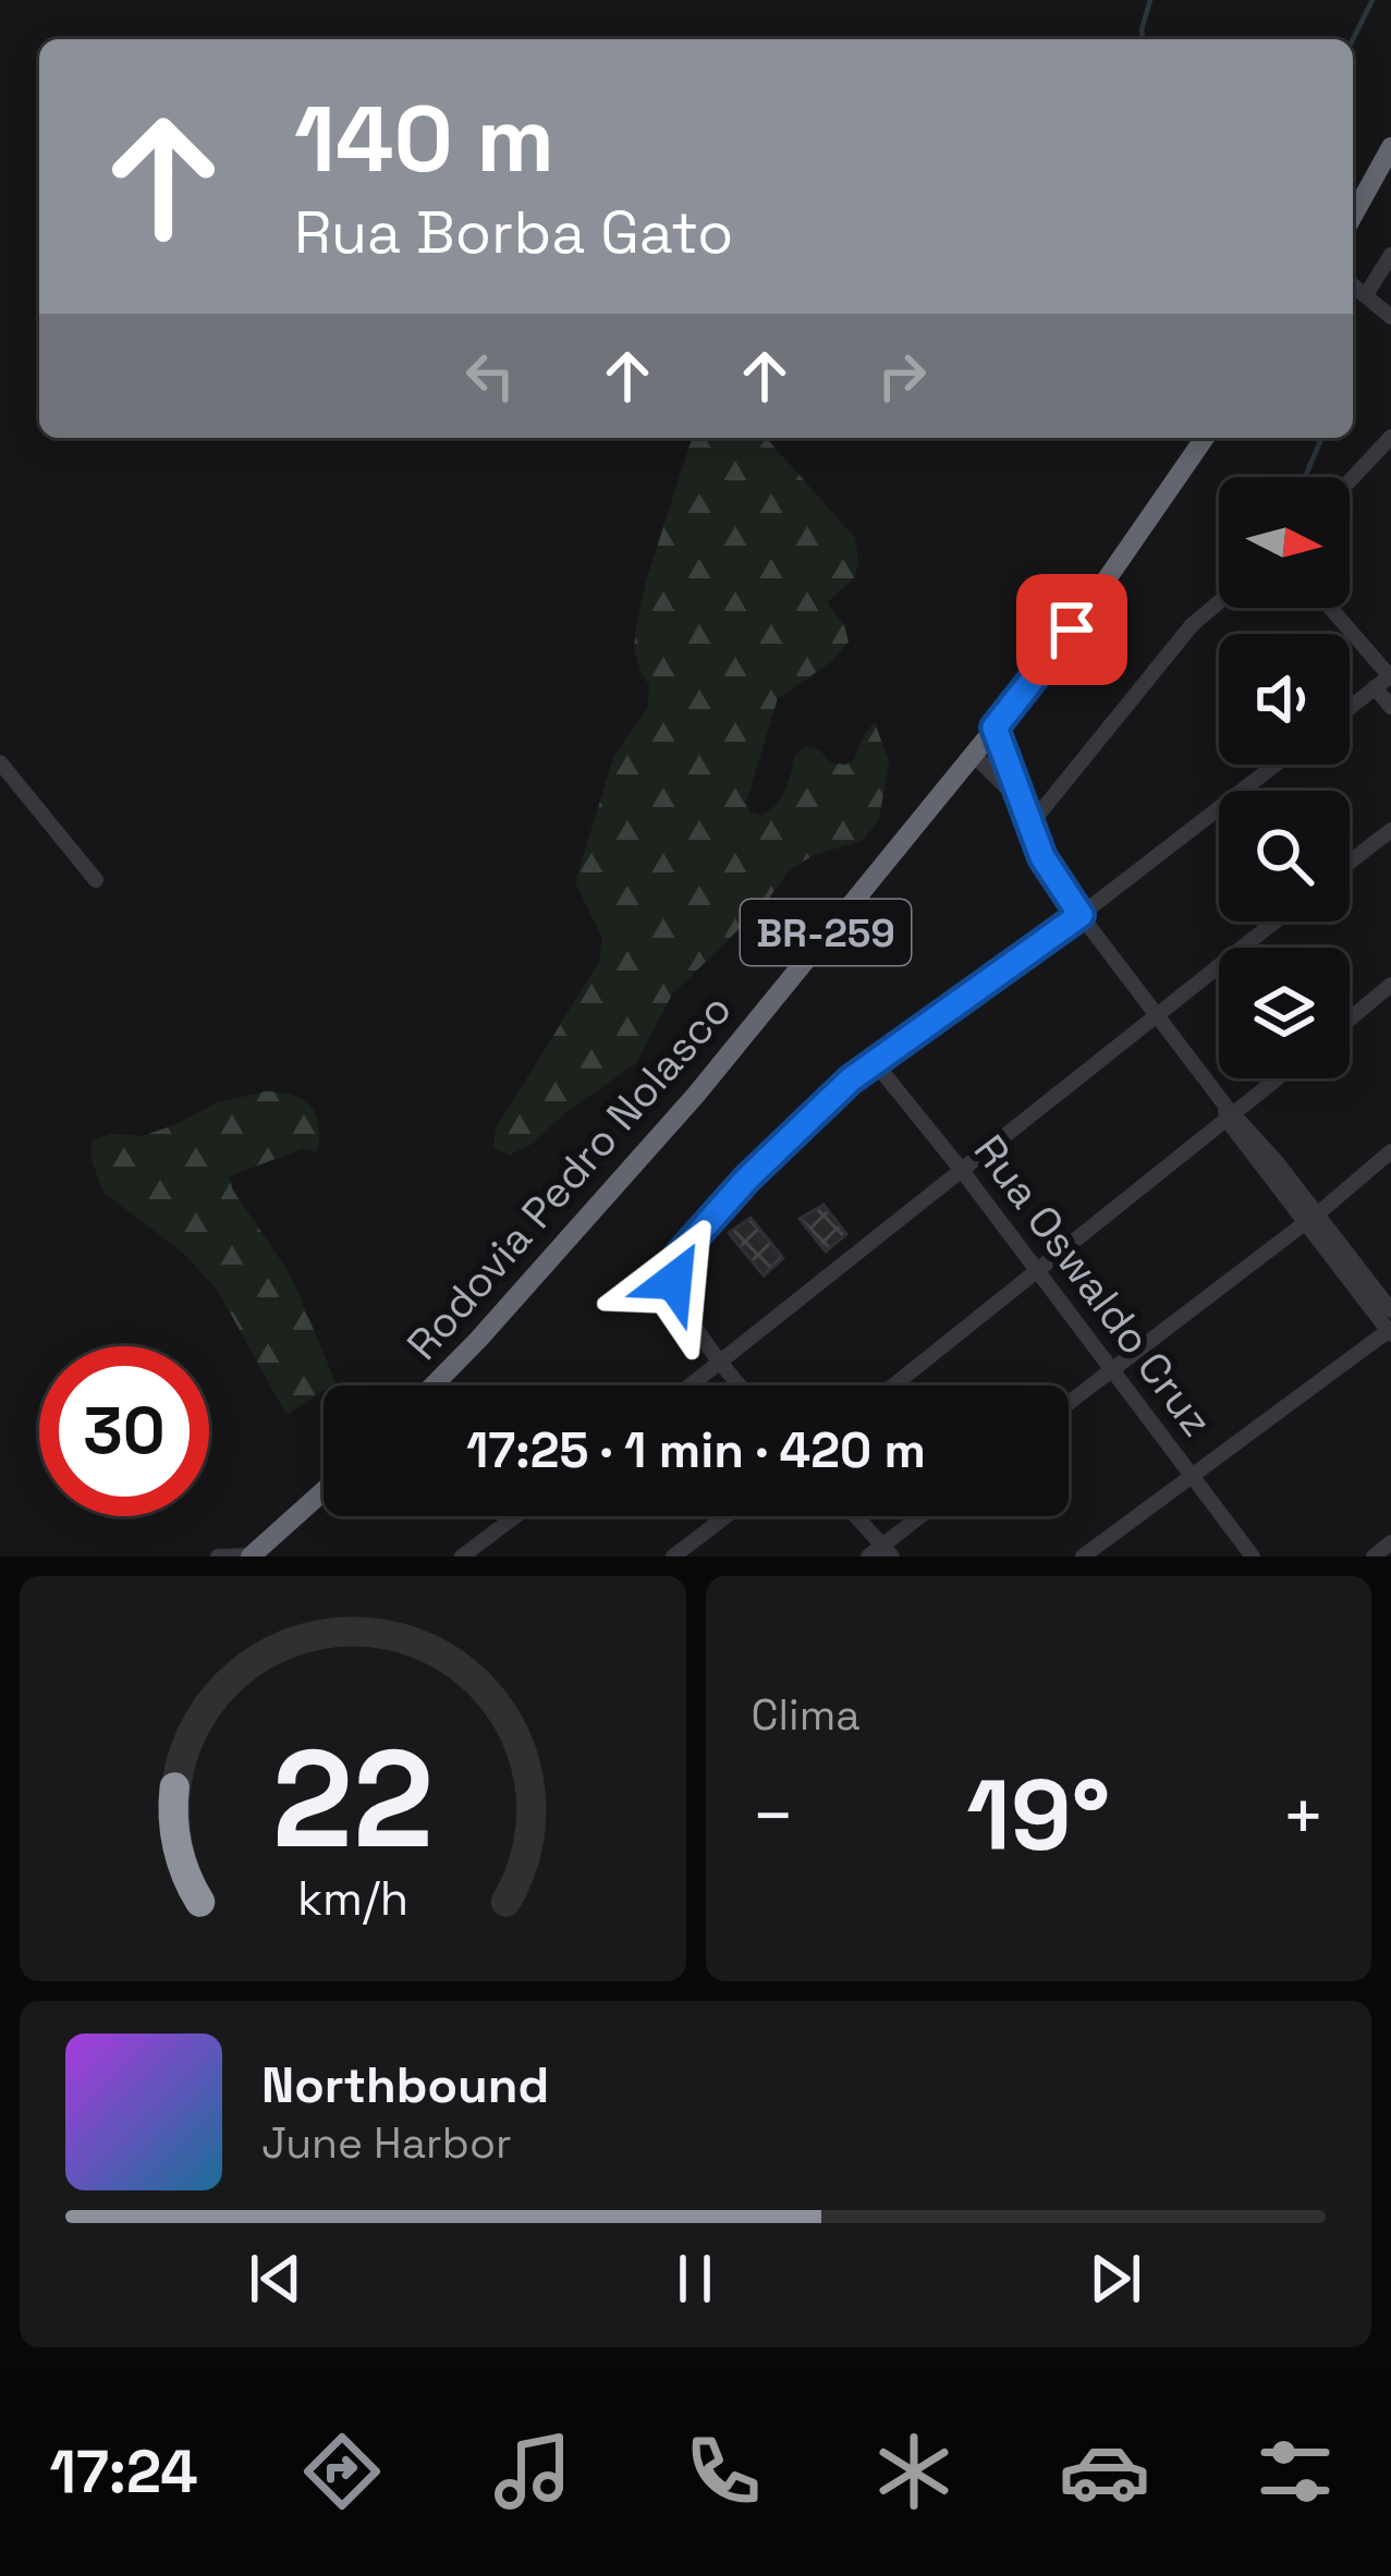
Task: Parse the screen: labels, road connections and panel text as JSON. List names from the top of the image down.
{
  "streets": {
    "highway": ["BR-259", "Rodovia Pedro Nolasco"],
    "street": ["Rua Oswaldo Cruz"]
  },
  "north": "right",
  "page": {
    "turn": ["140 m", "Rua Borba Gato"],
    "limit": "30",
    "trip": "17:25 · 1 min · 420 m",
    "tile": "Clima",
    "heat": ["−", "19°", "+"],
    "song": ["Northbound", "June Harbor"],
    "tabs": "17:24",
    "gauge": ["22", "km/h"]
  }
}
